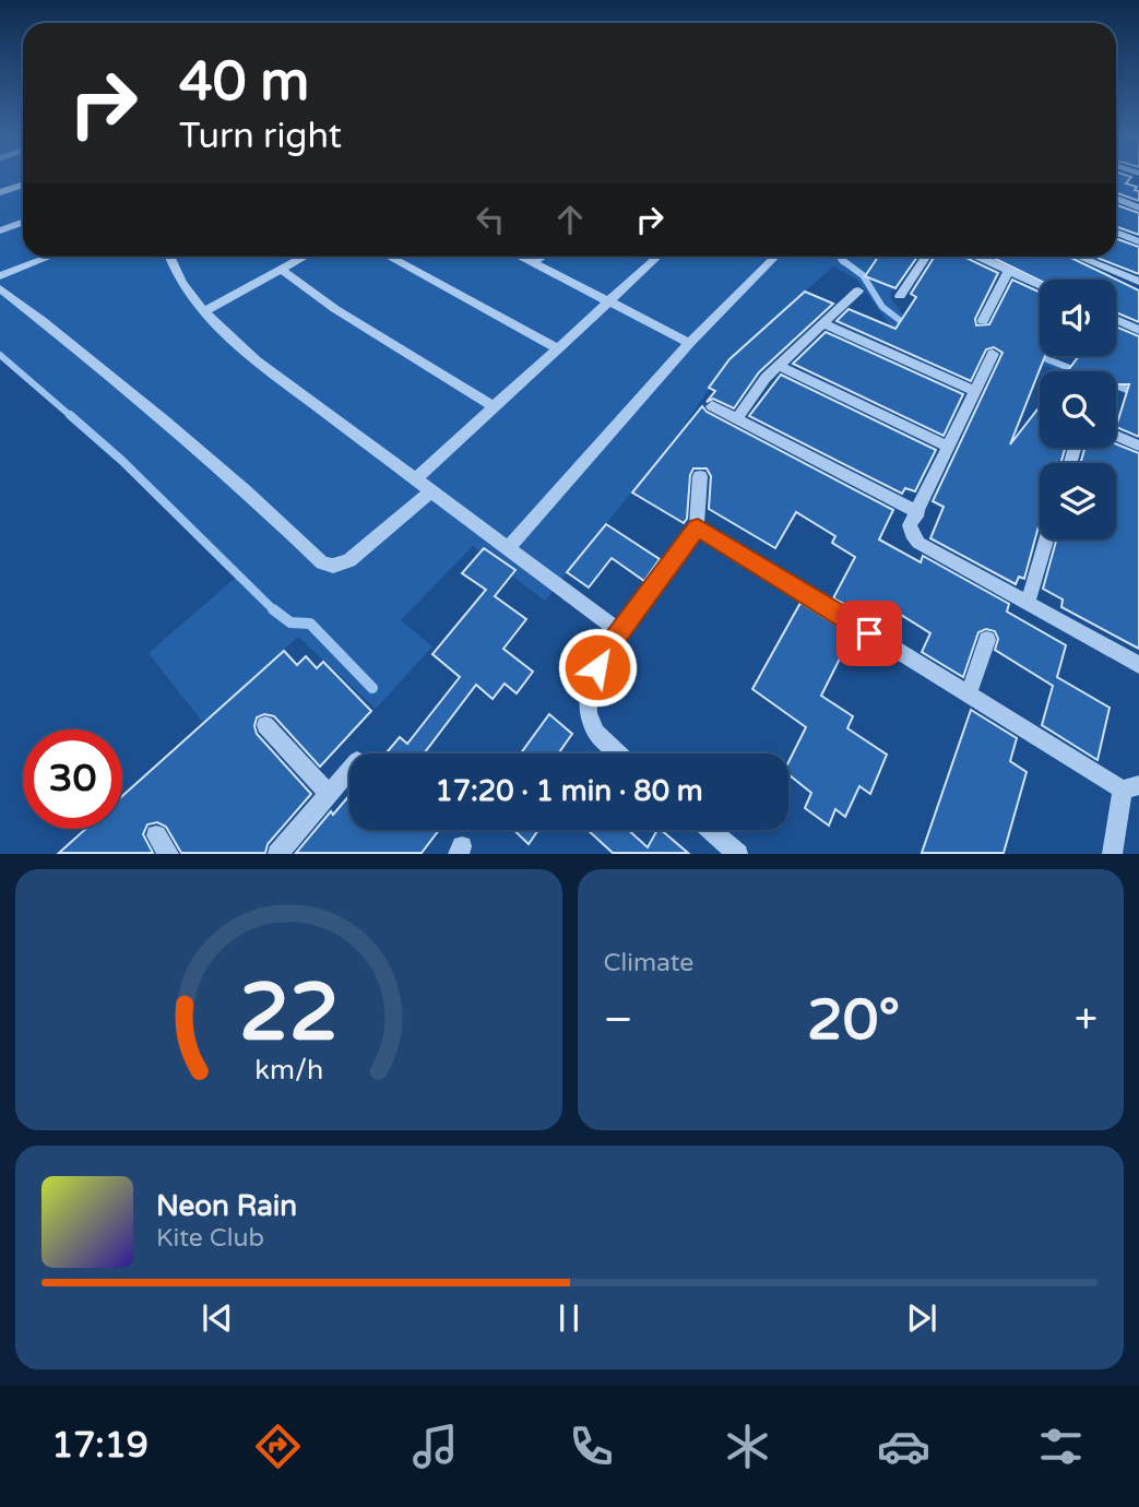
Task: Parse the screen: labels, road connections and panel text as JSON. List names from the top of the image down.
{
  "page": {
    "turn": ["40 m", "Turn right"],
    "limit": "30",
    "trip": "17:20 · 1 min · 80 m",
    "tile": "Climate",
    "heat": ["−", "20°", "+"],
    "song": ["Neon Rain", "Kite Club"],
    "tabs": "17:19",
    "gauge": ["22", "km/h"]
  }
}
